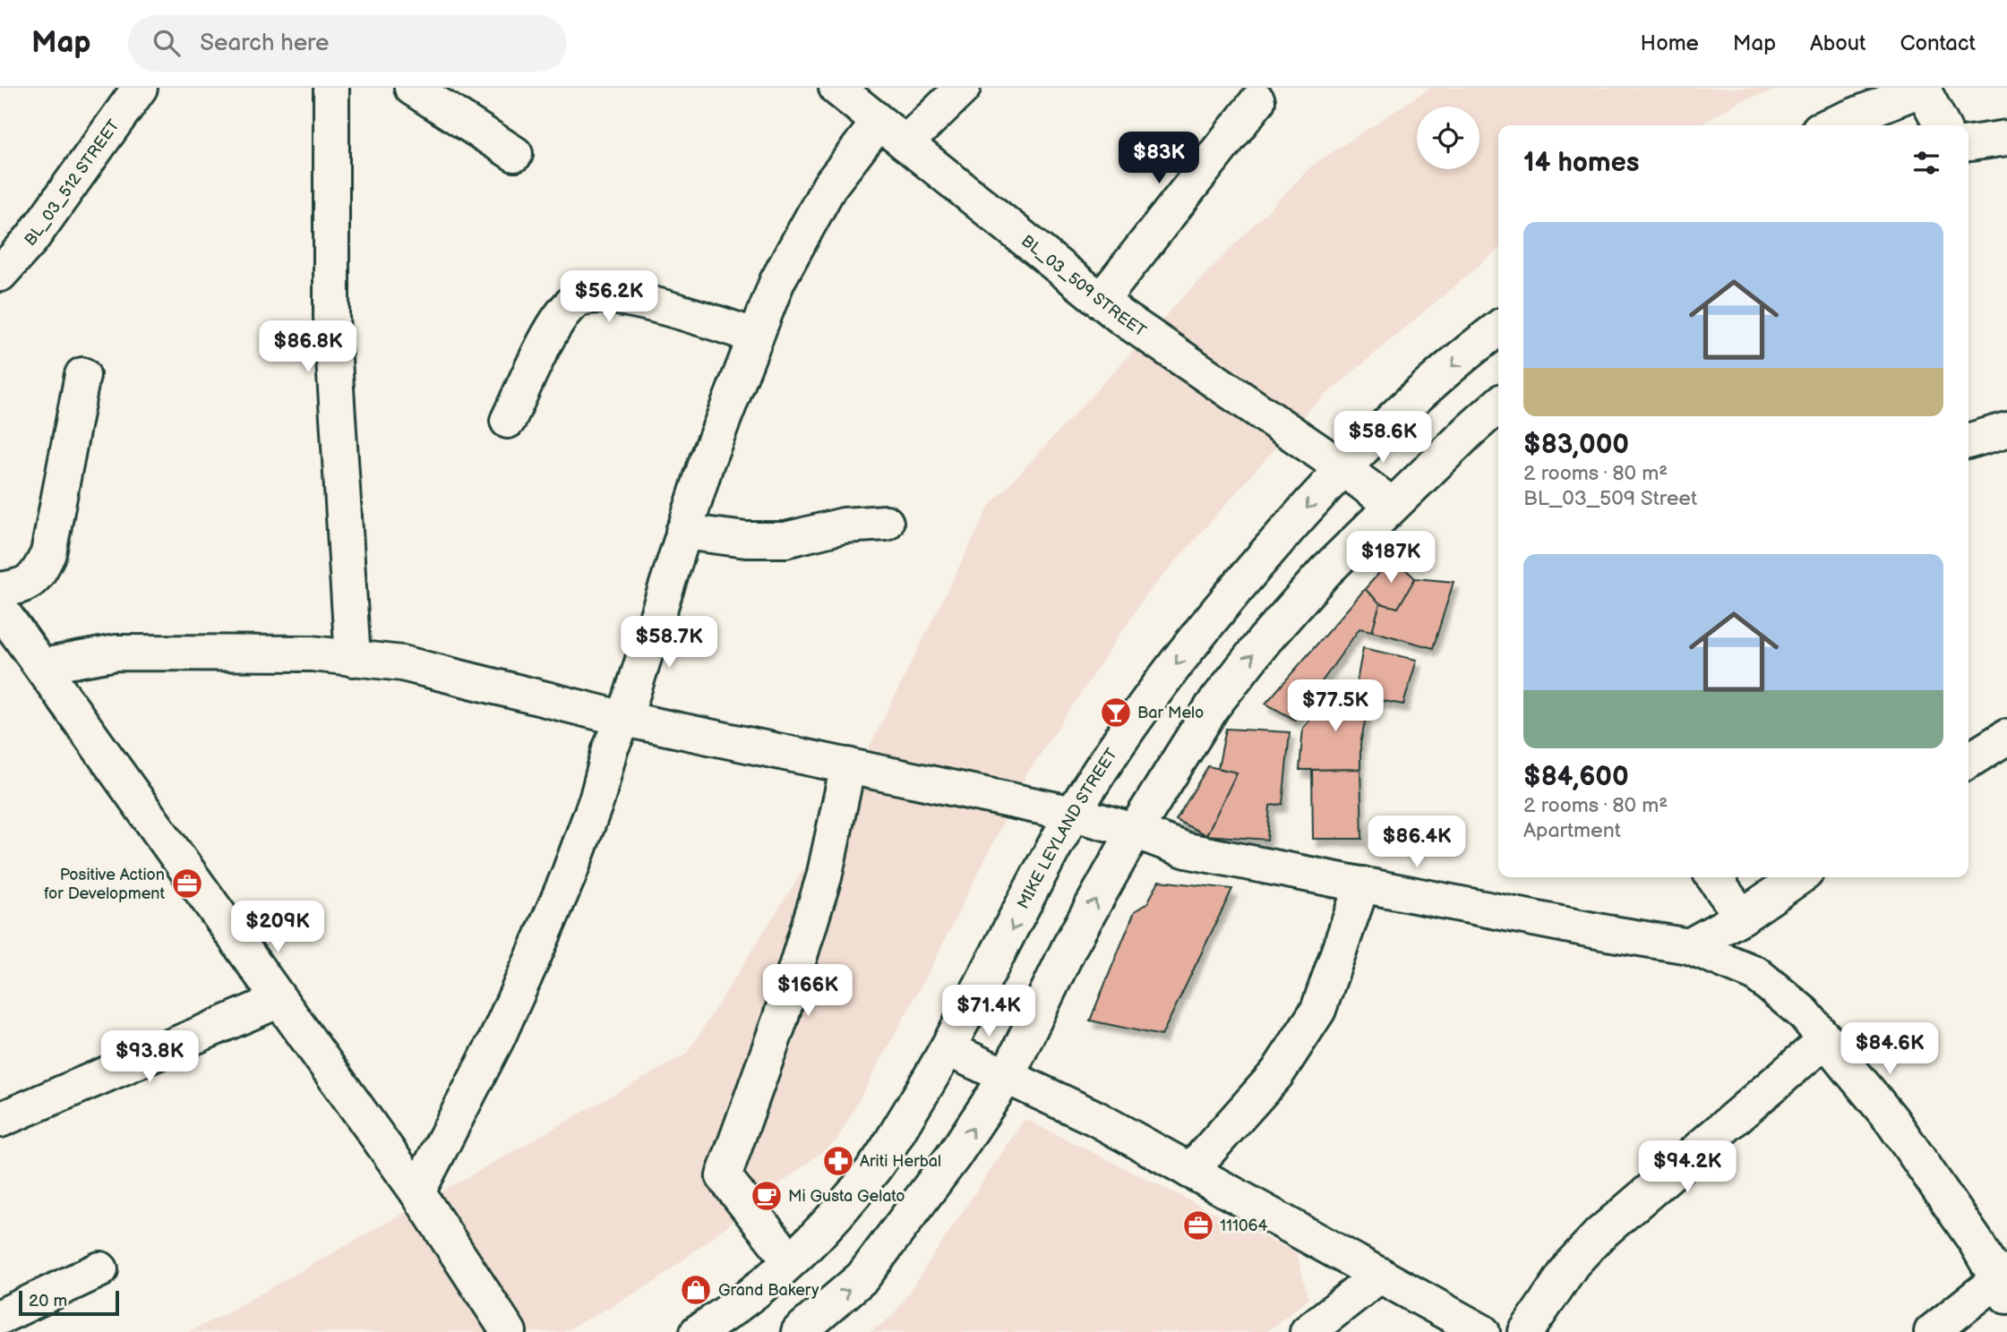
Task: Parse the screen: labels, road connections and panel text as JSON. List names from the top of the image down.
{
  "streets": {
    "street": ["BL_03_512 STREET", "BL_03_509 STREET", "MIKE LEYLAND STREET"]
  },
  "crossings": [
    ["BL_03_509 STREET", "MIKE LEYLAND STREET"]
  ],
  "places": {
    "bar": ["Bar Melo"],
    "office": ["Positive Action for Development", "111064"],
    "pharmacy": ["Ariti Herbal"],
    "cafe": ["Mi Gusta Gelato"],
    "shop": ["Grand Bakery"]
  },
  "scale_bar": "20 m",
  "page": {
    "header": "Map",
    "search": "Search here",
    "nav": [
      "Home",
      "Map",
      "About",
      "Contact"
    ],
    "heading": "14 homes",
    "price": [
      "$83K",
      "$56.2K",
      "$86.8K",
      "$58.6K",
      "$187K",
      "$58.7K",
      "$77.5K",
      "$86.4K",
      "$209K",
      "$166K",
      "$71.4K",
      "$84.6K",
      "$93.8K",
      "$94.2K"
    ],
    "list": [
      {
        "name": "$83,000",
        "note": "2 rooms · 80 m² · BL_03_509 Street"
      },
      {
        "name": "$84,600",
        "note": "2 rooms · 80 m² · Apartment"
      }
    ],
    "scale": "20 m"
  }
}
